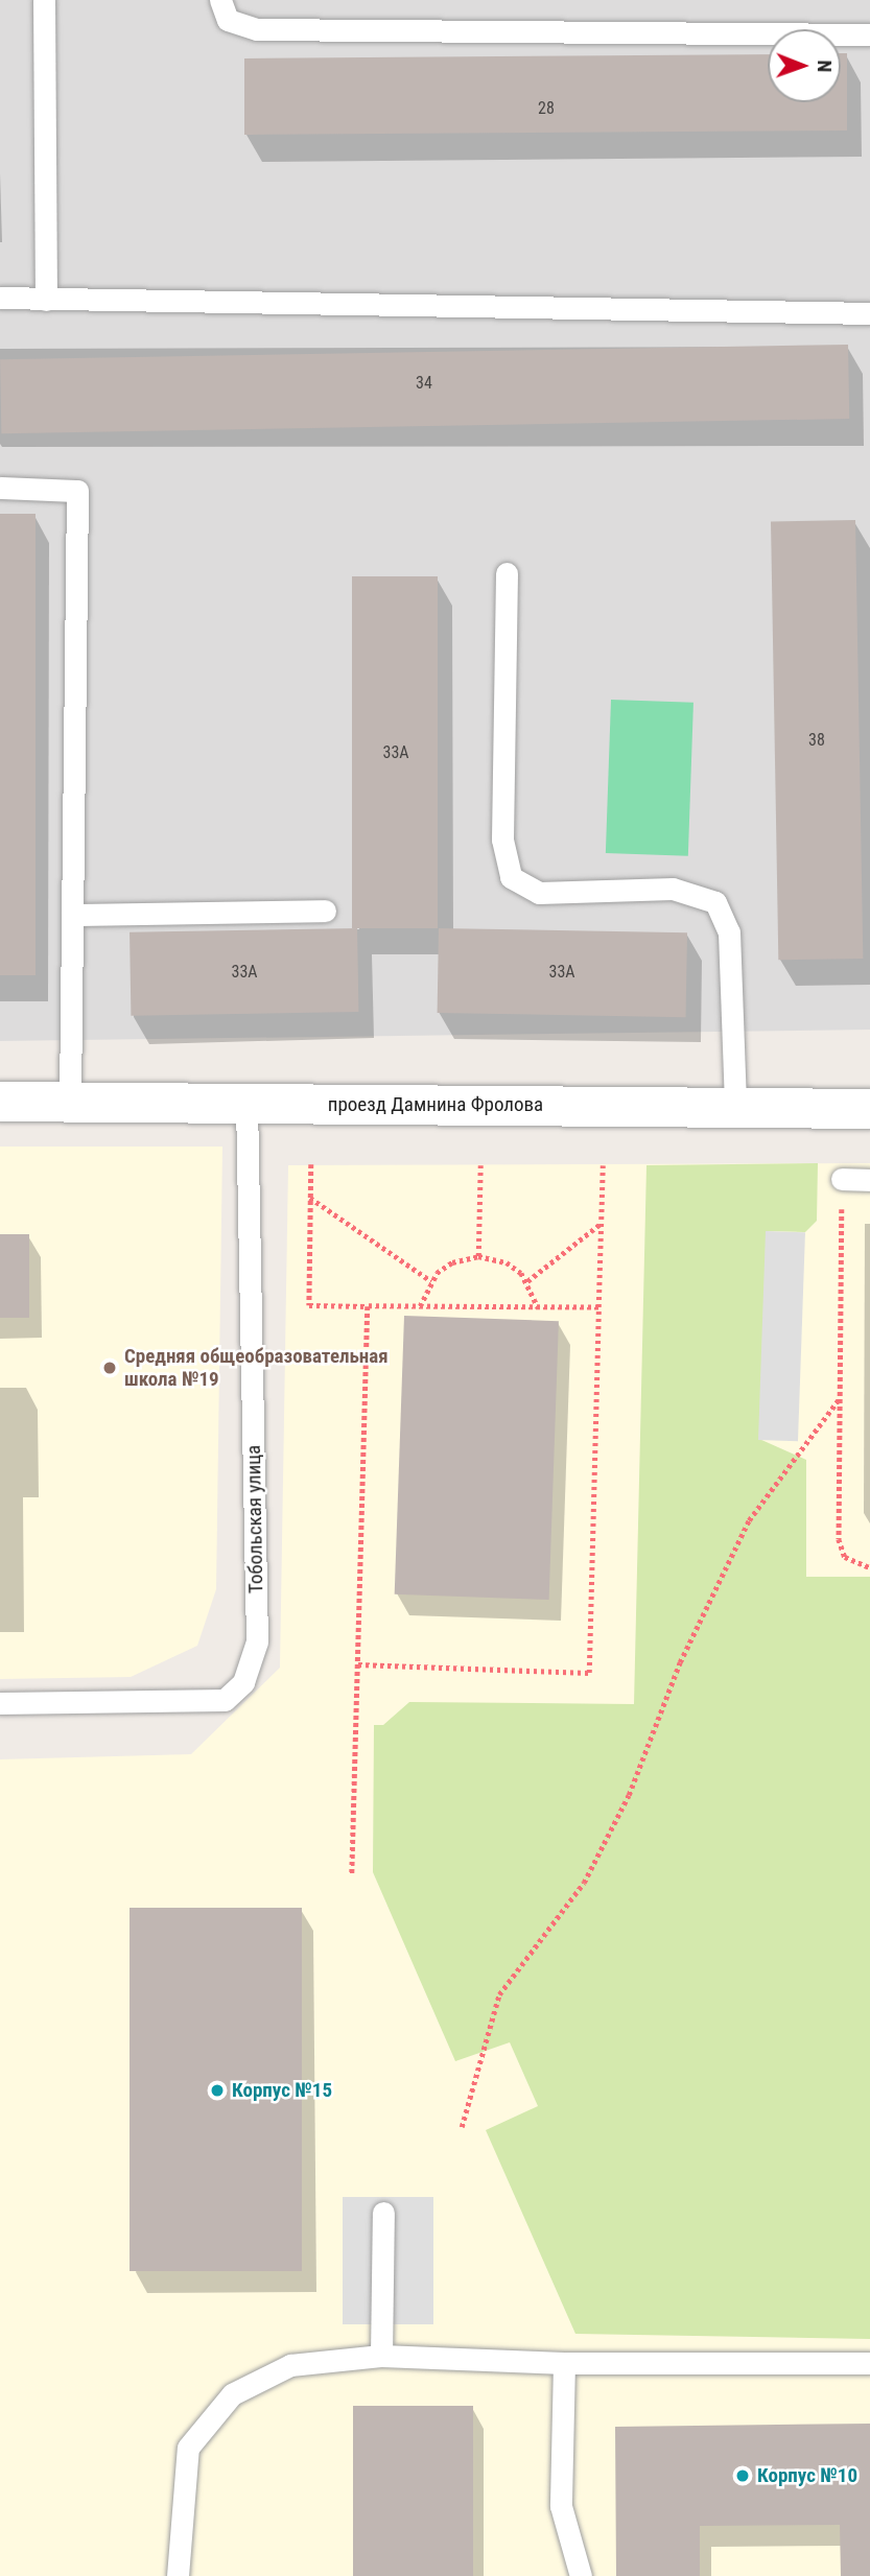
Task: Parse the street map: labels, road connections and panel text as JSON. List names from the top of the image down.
{
  "streets": {
    "street": ["проезд Дамнина Фролова"],
    "lane": ["Тобольская улица"]
  },
  "crossings": [
    ["проезд Дамнина Фролова", "Тобольская улица"]
  ],
  "places": ["Средняя общеобразовательная школа №19", "Корпус №15", "Корпус №10"],
  "house_numbers": [
    "28",
    "34",
    "38",
    "33А",
    "33А",
    "33А"
  ],
  "north": "right"
}
